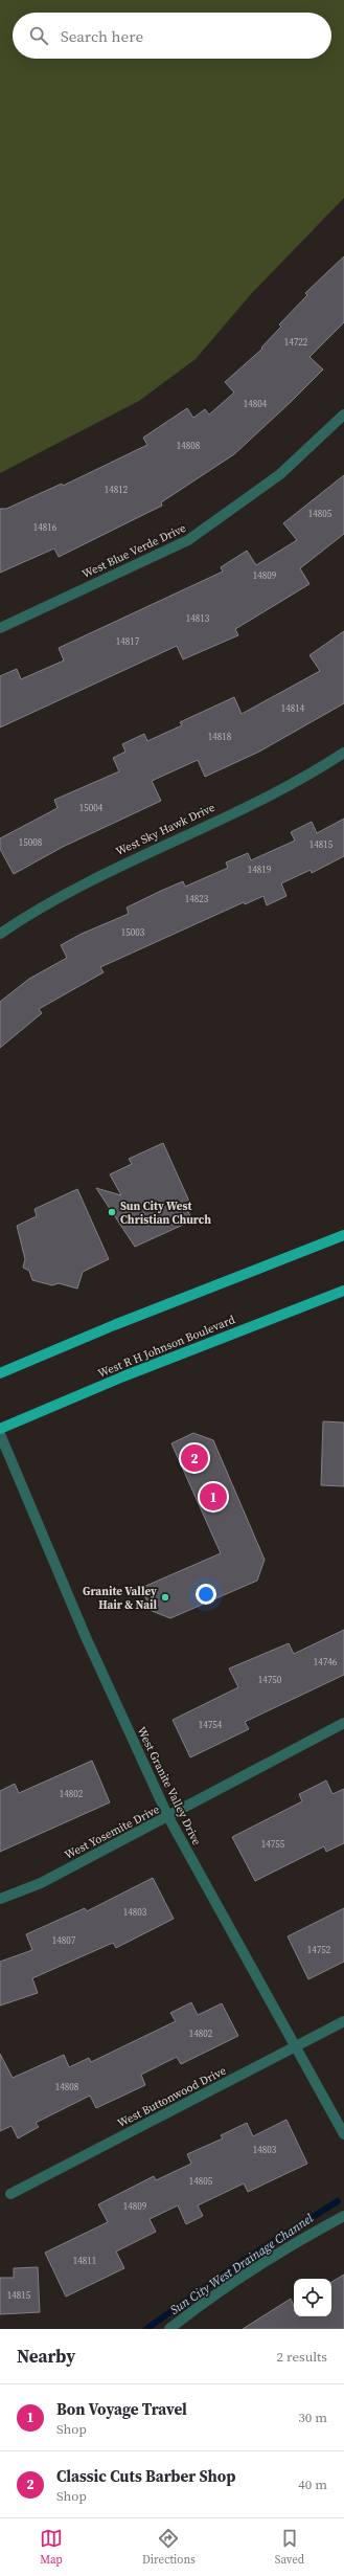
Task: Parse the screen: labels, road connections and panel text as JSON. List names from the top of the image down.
{
  "streets": {
    "main road": ["West R H Johnson Boulevard"],
    "street": [
      "West Blue Verde Drive",
      "West Sky Hawk Drive",
      "West Granite Valley Drive",
      "West Yosemite Drive",
      "West Buttonwood Drive"
    ]
  },
  "crossings": [
    ["West Granite Valley Drive", "West Yosemite Drive"],
    ["West Granite Valley Drive", "West Buttonwood Drive"]
  ],
  "water": ["Sun City West Drainage Channel"],
  "places": ["Sun City West Christian Church", "Granite Valley Hair & Nail"],
  "house_numbers": [
    "14722",
    "14804",
    "14808",
    "14812",
    "14805",
    "14816",
    "14809",
    "14813",
    "14817",
    "14814",
    "14818",
    "15004",
    "15008",
    "14815",
    "14819",
    "14823",
    "15003",
    "14746",
    "14750",
    "14754",
    "14802",
    "14755",
    "14803",
    "14807",
    "14752",
    "14802",
    "14808",
    "14803",
    "14805",
    "14809",
    "14811",
    "14815"
  ],
  "page": {
    "search": "Search here",
    "pins": ["2", "1"],
    "heading": ["Nearby", "2 results"],
    "list": [
      {
        "mark": "1",
        "name": "Bon Voyage Travel",
        "note": "Shop",
        "value": "30 m"
      },
      {
        "mark": "2",
        "name": "Classic Cuts Barber Shop",
        "note": "Shop",
        "value": "40 m"
      }
    ],
    "nav": ["Map", "Directions", "Saved"]
  }
}
